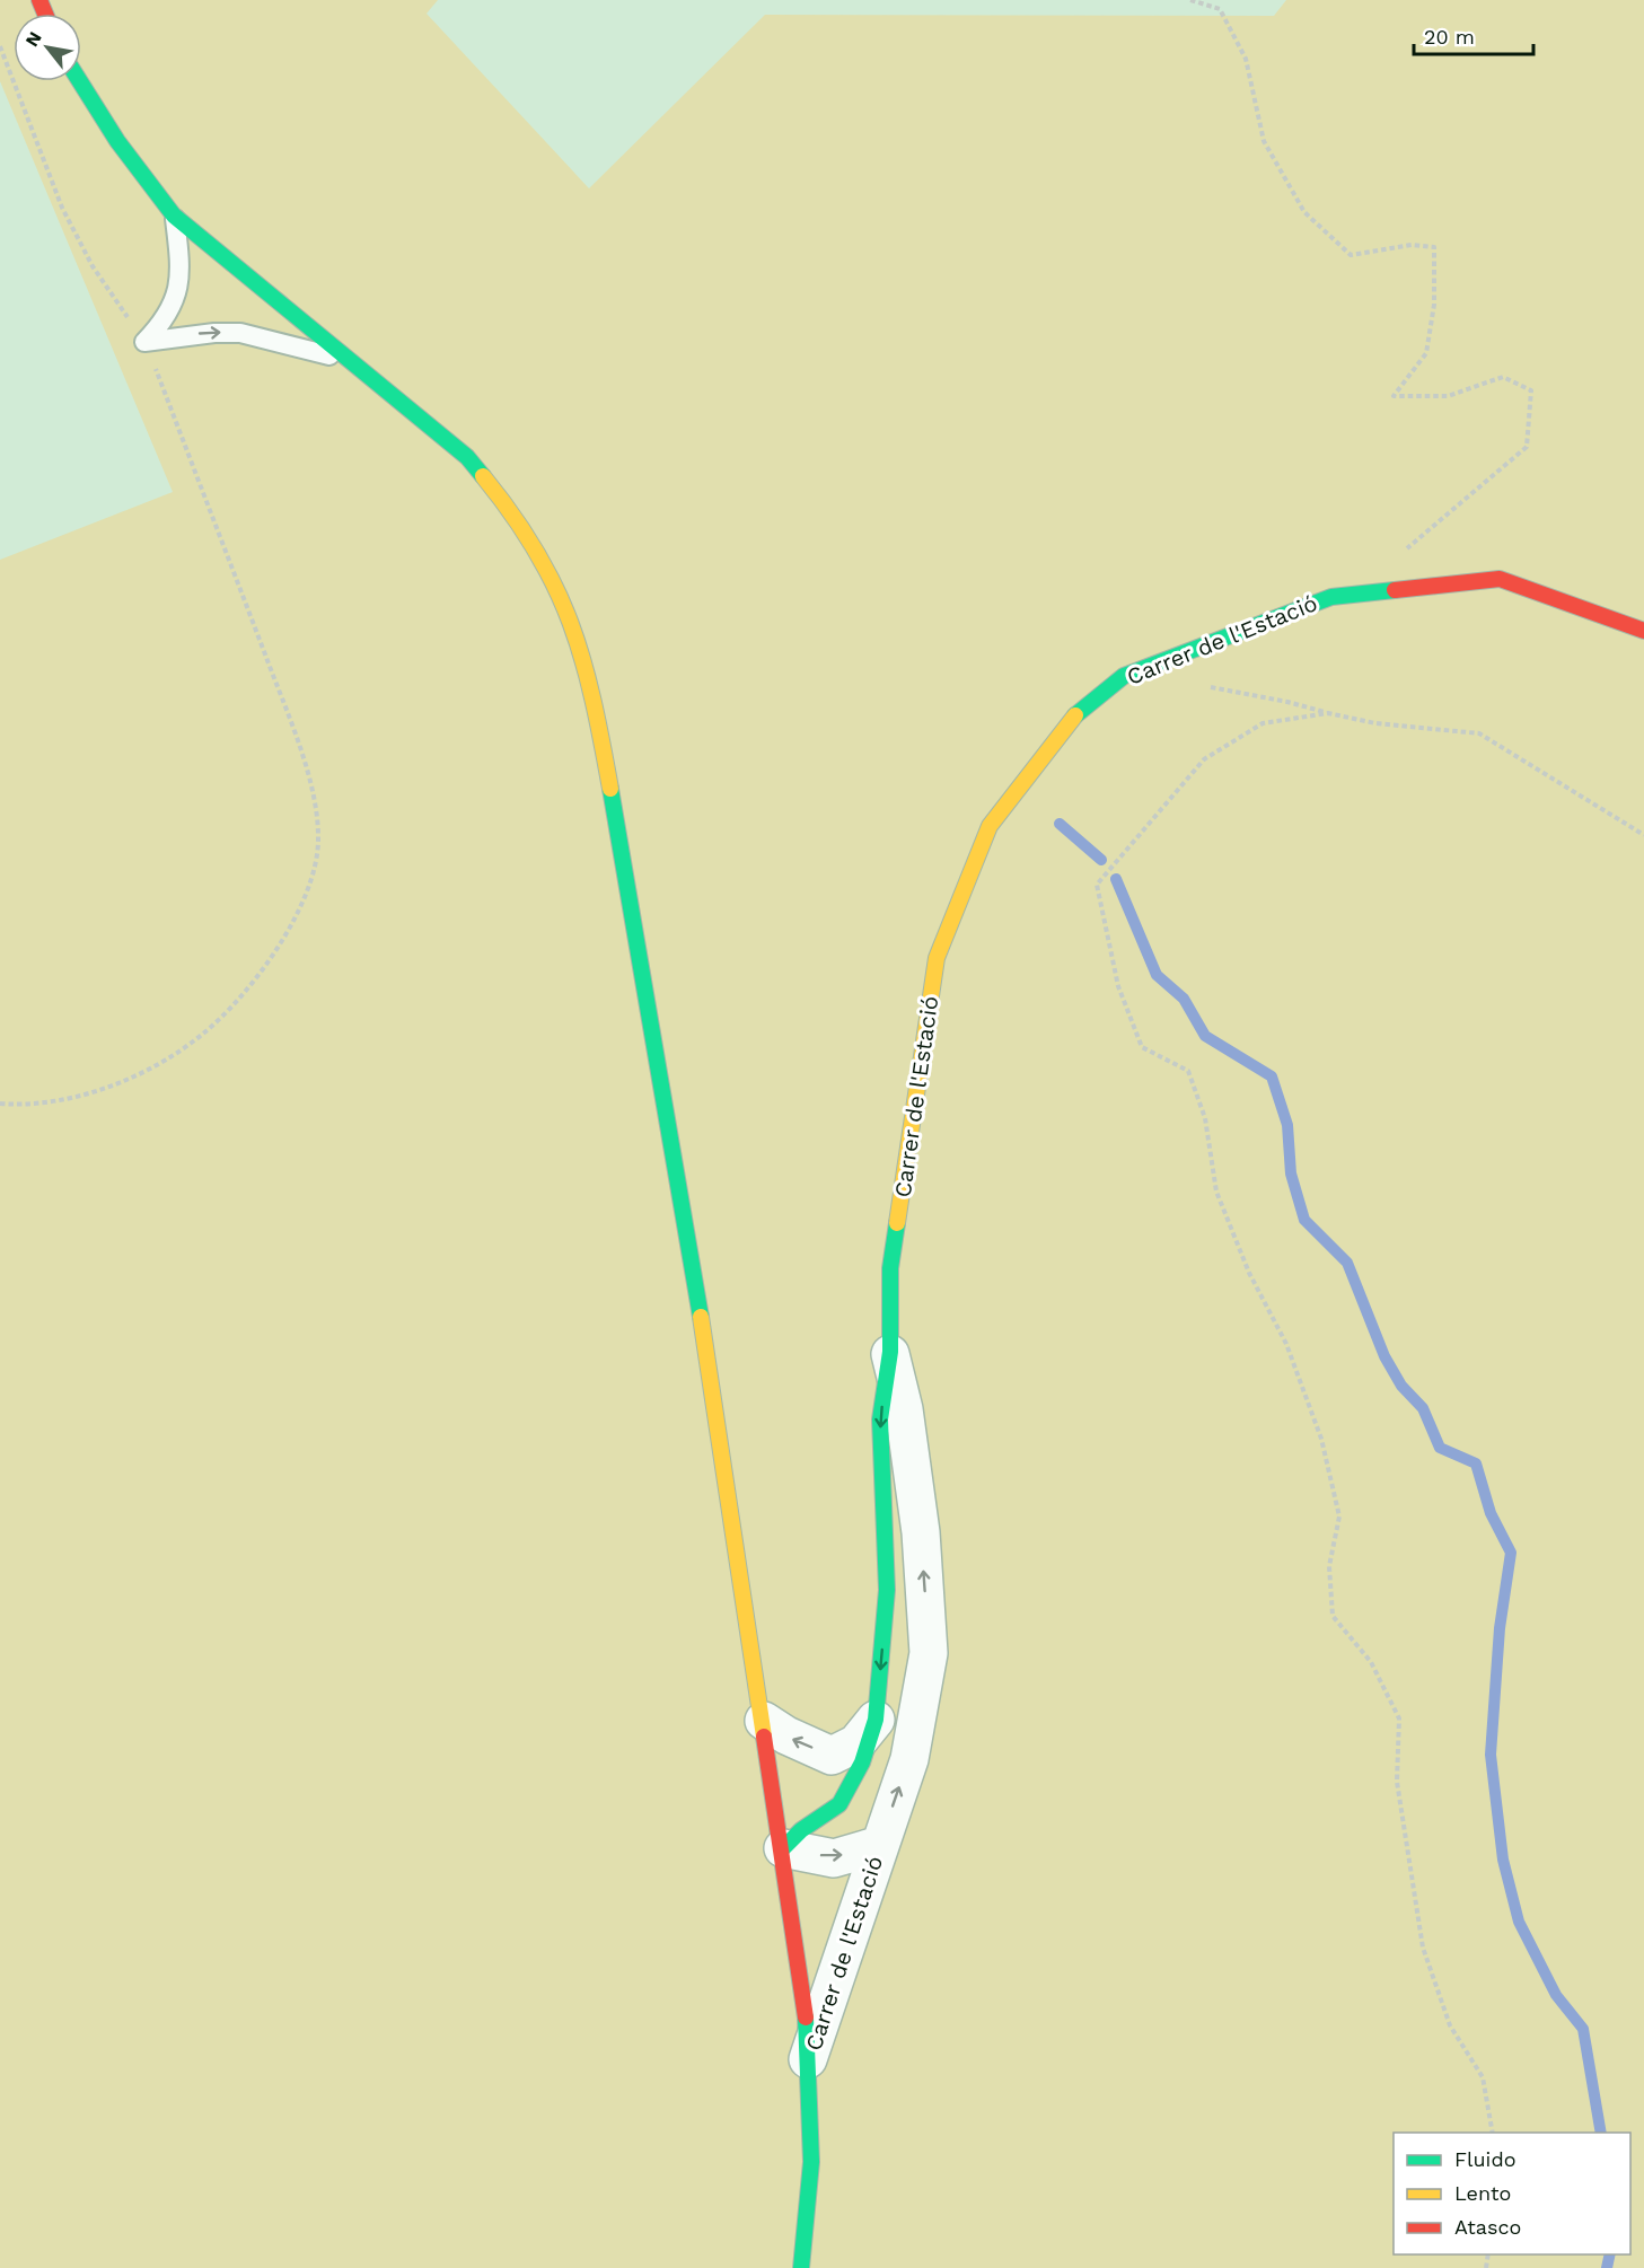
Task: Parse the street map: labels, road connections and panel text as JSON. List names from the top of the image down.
{
  "streets": {
    "street": ["Carrer de l'Estació"]
  },
  "legend": ["Fluido", "Lento", "Atasco"],
  "scale_bar": "20 m",
  "north": "top left"
}
